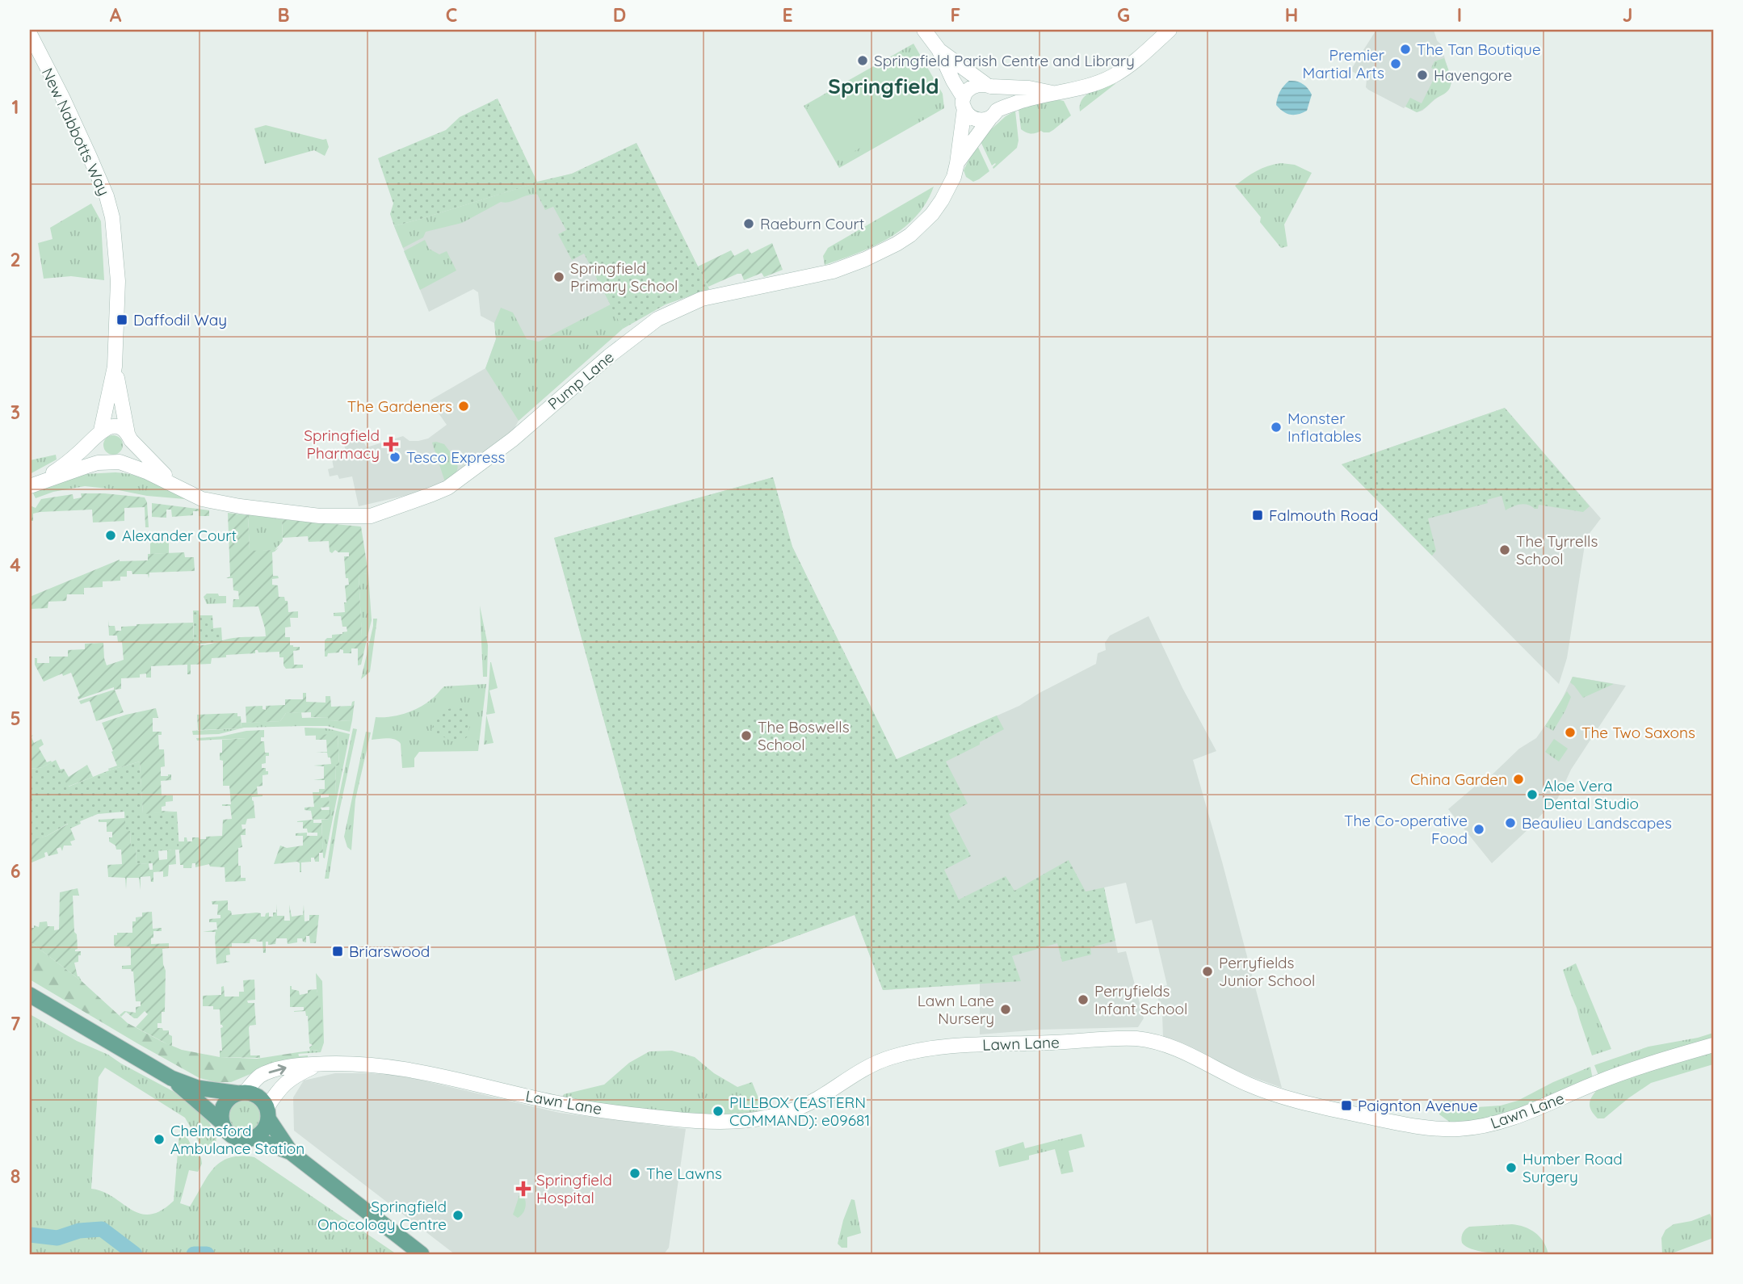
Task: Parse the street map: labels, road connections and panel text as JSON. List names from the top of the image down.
{
  "streets": {
    "street": ["New Nabbotts Way", "Pump Lane", "Lawn Lane"]
  },
  "crossings": [
    ["New Nabbotts Way", "Pump Lane"]
  ],
  "districts": ["Springfield"],
  "places": {
    "other": [
      "The Tan Boutique",
      "Springfield Parish Centre and Library",
      "Premier Martial Arts",
      "Havengore",
      "Raeburn Court",
      "Springfield Primary School",
      "The Gardeners",
      "Monster Inflatables",
      "Tesco Express",
      "Alexander Court",
      "The Tyrrells School",
      "The Two Saxons",
      "The Boswells School",
      "China Garden",
      "Aloe Vera Dental Studio",
      "Beaulieu Landscapes",
      "The Co-operative Food",
      "Perryfields Junior School",
      "Perryfields Infant School",
      "Lawn Lane Nursery",
      "PILLBOX (EASTERN COMMAND): e09681",
      "Chelmsford Ambulance Station",
      "Humber Road Surgery",
      "The Lawns",
      "Springfield Onocology Centre"
    ],
    "transit": [
      "Daffodil Way",
      "Falmouth Road",
      "Briarswood",
      "Paignton Avenue"
    ],
    "health": ["Springfield Pharmacy", "Springfield Hospital"]
  },
  "grid": {
    "columns": [
      "A",
      "B",
      "C",
      "D",
      "E",
      "F",
      "G",
      "H",
      "I",
      "J"
    ],
    "rows": [
      "1",
      "2",
      "3",
      "4",
      "5",
      "6",
      "7",
      "8"
    ]
  }
}
